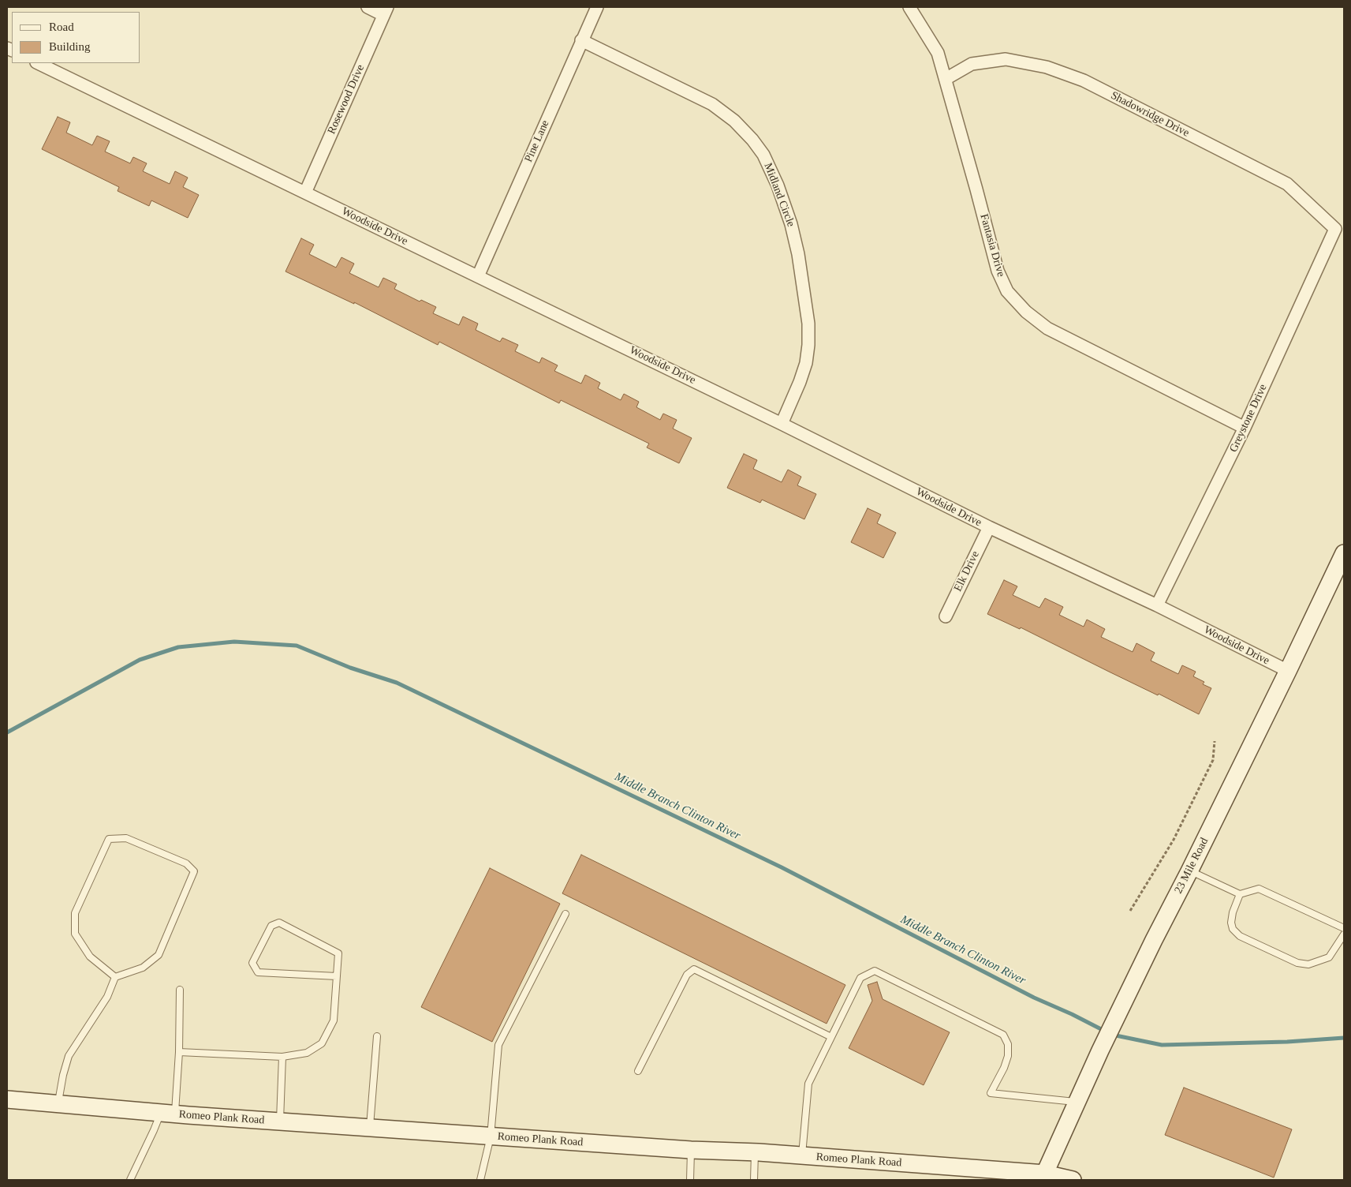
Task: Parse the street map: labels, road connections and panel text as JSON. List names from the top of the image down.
{
  "streets": {
    "main road": ["23 Mile Road", "Romeo Plank Road"],
    "street": [
      "Rosewood Drive",
      "Shadowridge Drive",
      "Pine Lane",
      "Midland Circle",
      "Woodside Drive",
      "Fantasia Drive",
      "Greystone Drive",
      "Elk Drive"
    ]
  },
  "crossings": [
    ["Rosewood Drive", "Woodside Drive"],
    ["Shadowridge Drive", "Fantasia Drive"],
    ["Shadowridge Drive", "Greystone Drive"],
    ["Pine Lane", "Midland Circle"],
    ["Pine Lane", "Woodside Drive"],
    ["Midland Circle", "Woodside Drive"],
    ["Woodside Drive", "Greystone Drive"],
    ["Woodside Drive", "Elk Drive"],
    ["Woodside Drive", "23 Mile Road"],
    ["Fantasia Drive", "Greystone Drive"],
    ["23 Mile Road", "Romeo Plank Road"]
  ],
  "water": ["Middle Branch Clinton River"],
  "legend": ["Road", "Building"]
}
